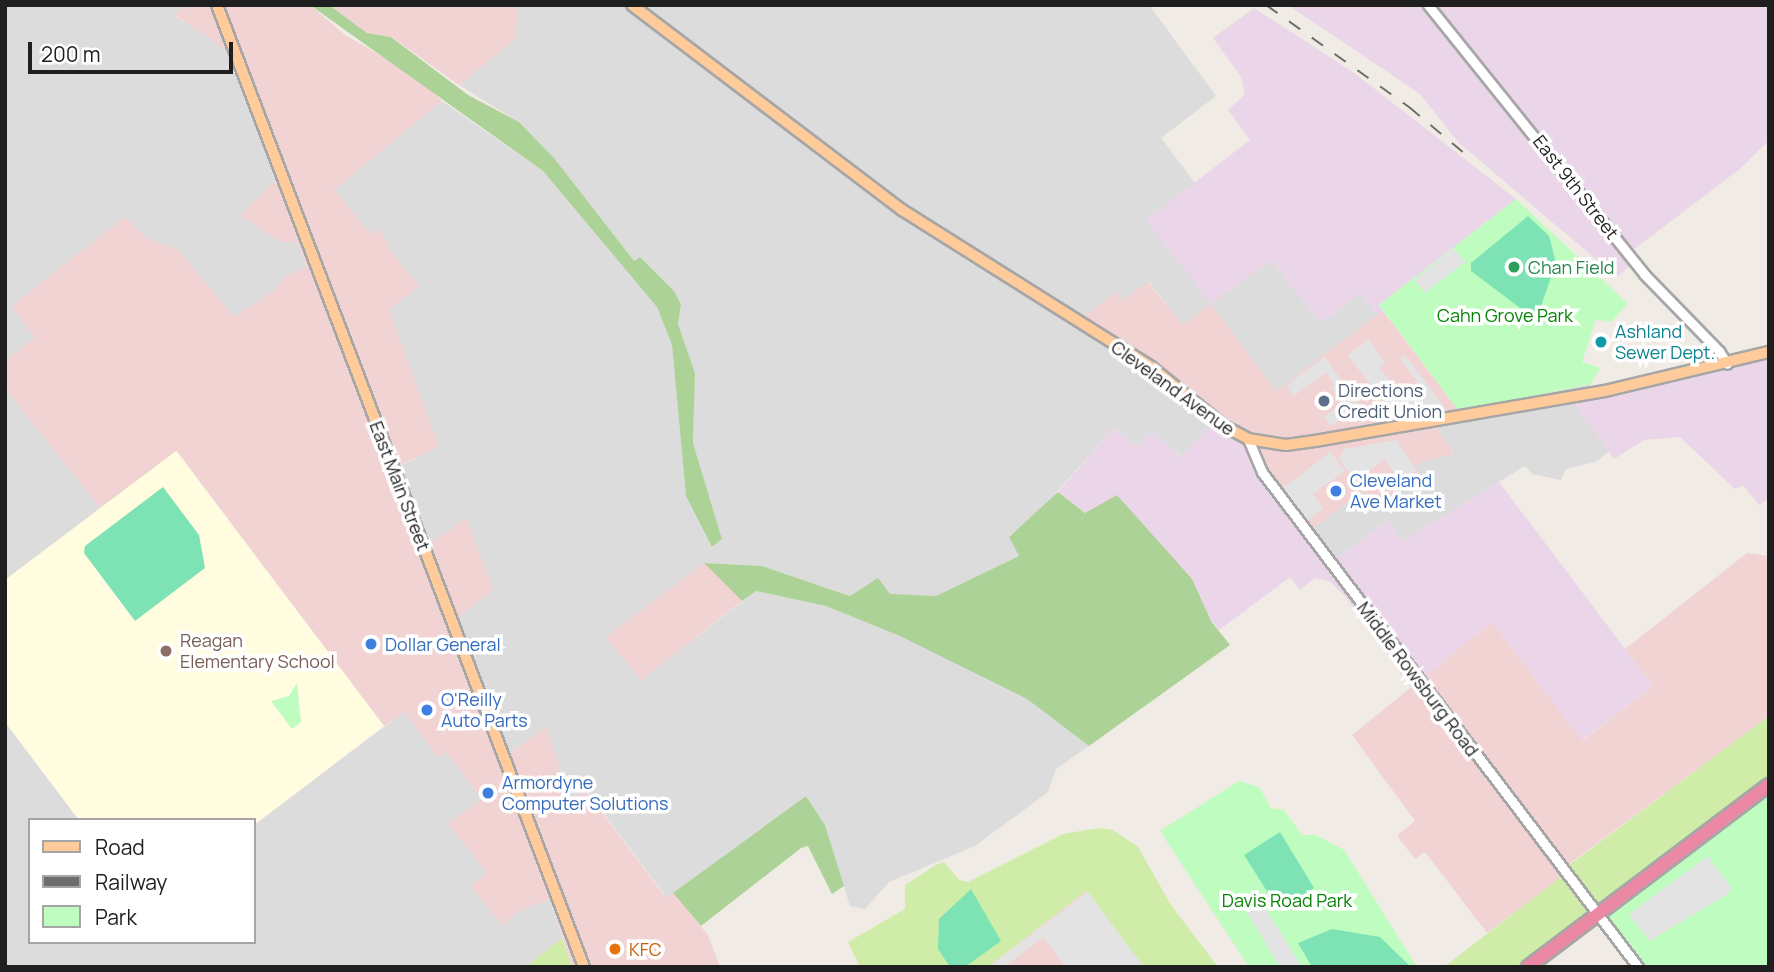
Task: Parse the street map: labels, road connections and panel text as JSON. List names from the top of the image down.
{
  "streets": {
    "main road": ["Cleveland Avenue", "East Main Street"],
    "street": ["East 9th Street", "Middle Rowsburg Road"]
  },
  "crossings": [
    ["East 9th Street", "Cleveland Avenue"],
    ["Cleveland Avenue", "Middle Rowsburg Road"]
  ],
  "parks": ["Cahn Grove Park", "Davis Road Park"],
  "places": [
    "Chan Field",
    "Ashland Sewer Dept.",
    "Directions Credit Union",
    "Cleveland Ave Market",
    "Dollar General",
    "Reagan Elementary School",
    "O'Reilly Auto Parts",
    "Armordyne Computer Solutions",
    "KFC"
  ],
  "legend": ["Road", "Railway", "Park"],
  "scale_bar": "200 m"
}
